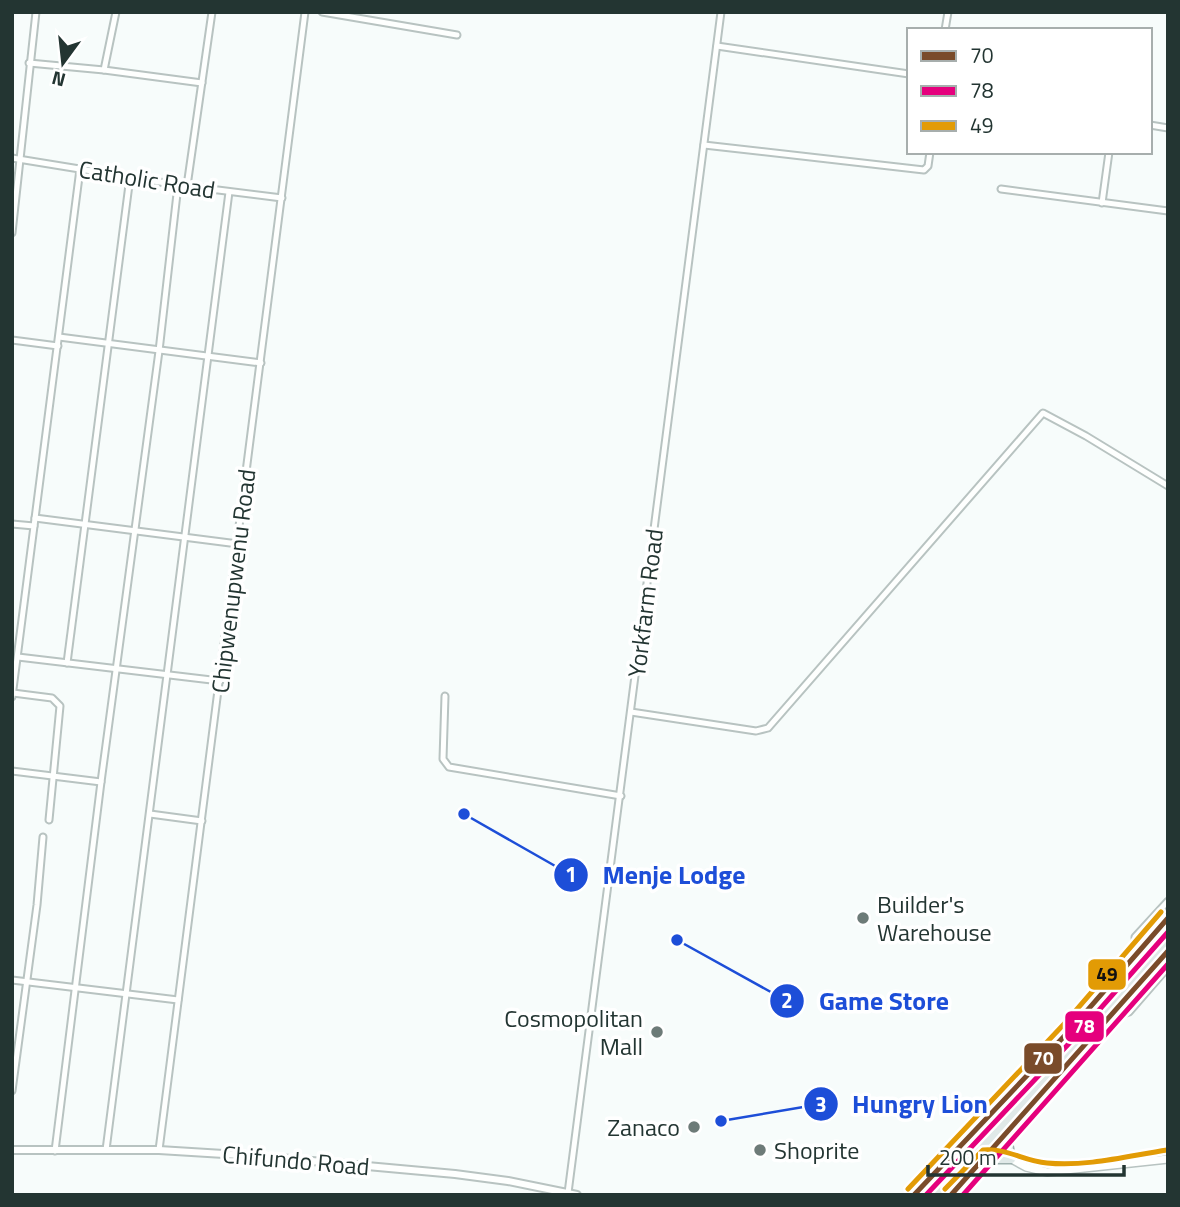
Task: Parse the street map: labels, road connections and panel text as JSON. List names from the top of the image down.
{
  "streets": {
    "street": [
      "Catholic Road",
      "Chipwenupwenu Road",
      "Yorkfarm Road",
      "Chifundo Road"
    ]
  },
  "crossings": [
    ["Catholic Road", "Chipwenupwenu Road"],
    ["Chipwenupwenu Road", "Chifundo Road"],
    ["Yorkfarm Road", "Chifundo Road"]
  ],
  "places": [
    "Menje Lodge",
    "Builder's Warehouse",
    "Game Store",
    "Cosmopolitan Mall",
    "Hungry Lion",
    "Zanaco",
    "Shoprite"
  ],
  "lines": ["transit line 49", "transit line 70", "transit line 78"],
  "legend": ["70", "78", "49"],
  "scale_bar": "200 m",
  "north": "bottom"
}
